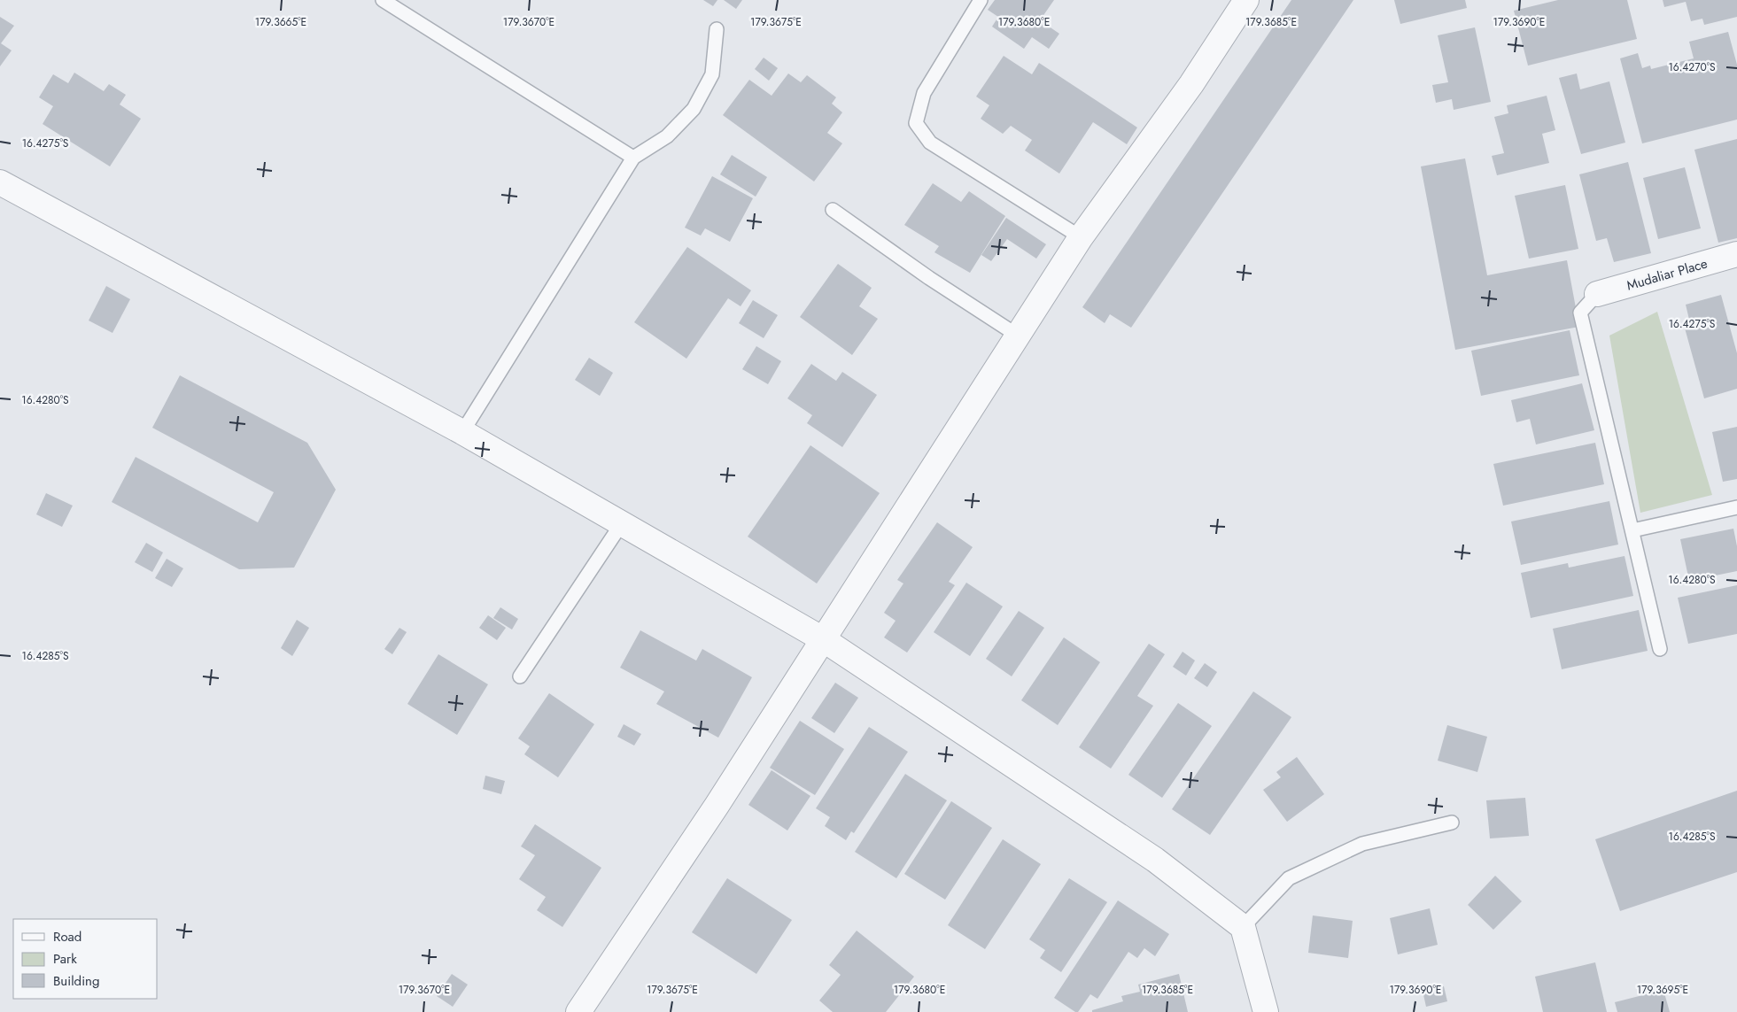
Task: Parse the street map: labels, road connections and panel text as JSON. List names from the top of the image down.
{
  "streets": {
    "street": ["Mudaliar Place"]
  },
  "legend": ["Road", "Park", "Building"],
  "coordinates": [
    "179.3665°E",
    "179.3670°E",
    "179.3675°E",
    "179.3680°E",
    "179.3685°E",
    "179.3690°E",
    "16.4270°S",
    "16.4275°S",
    "16.4280°S",
    "16.4285°S",
    "179.3695°E"
  ]
}
